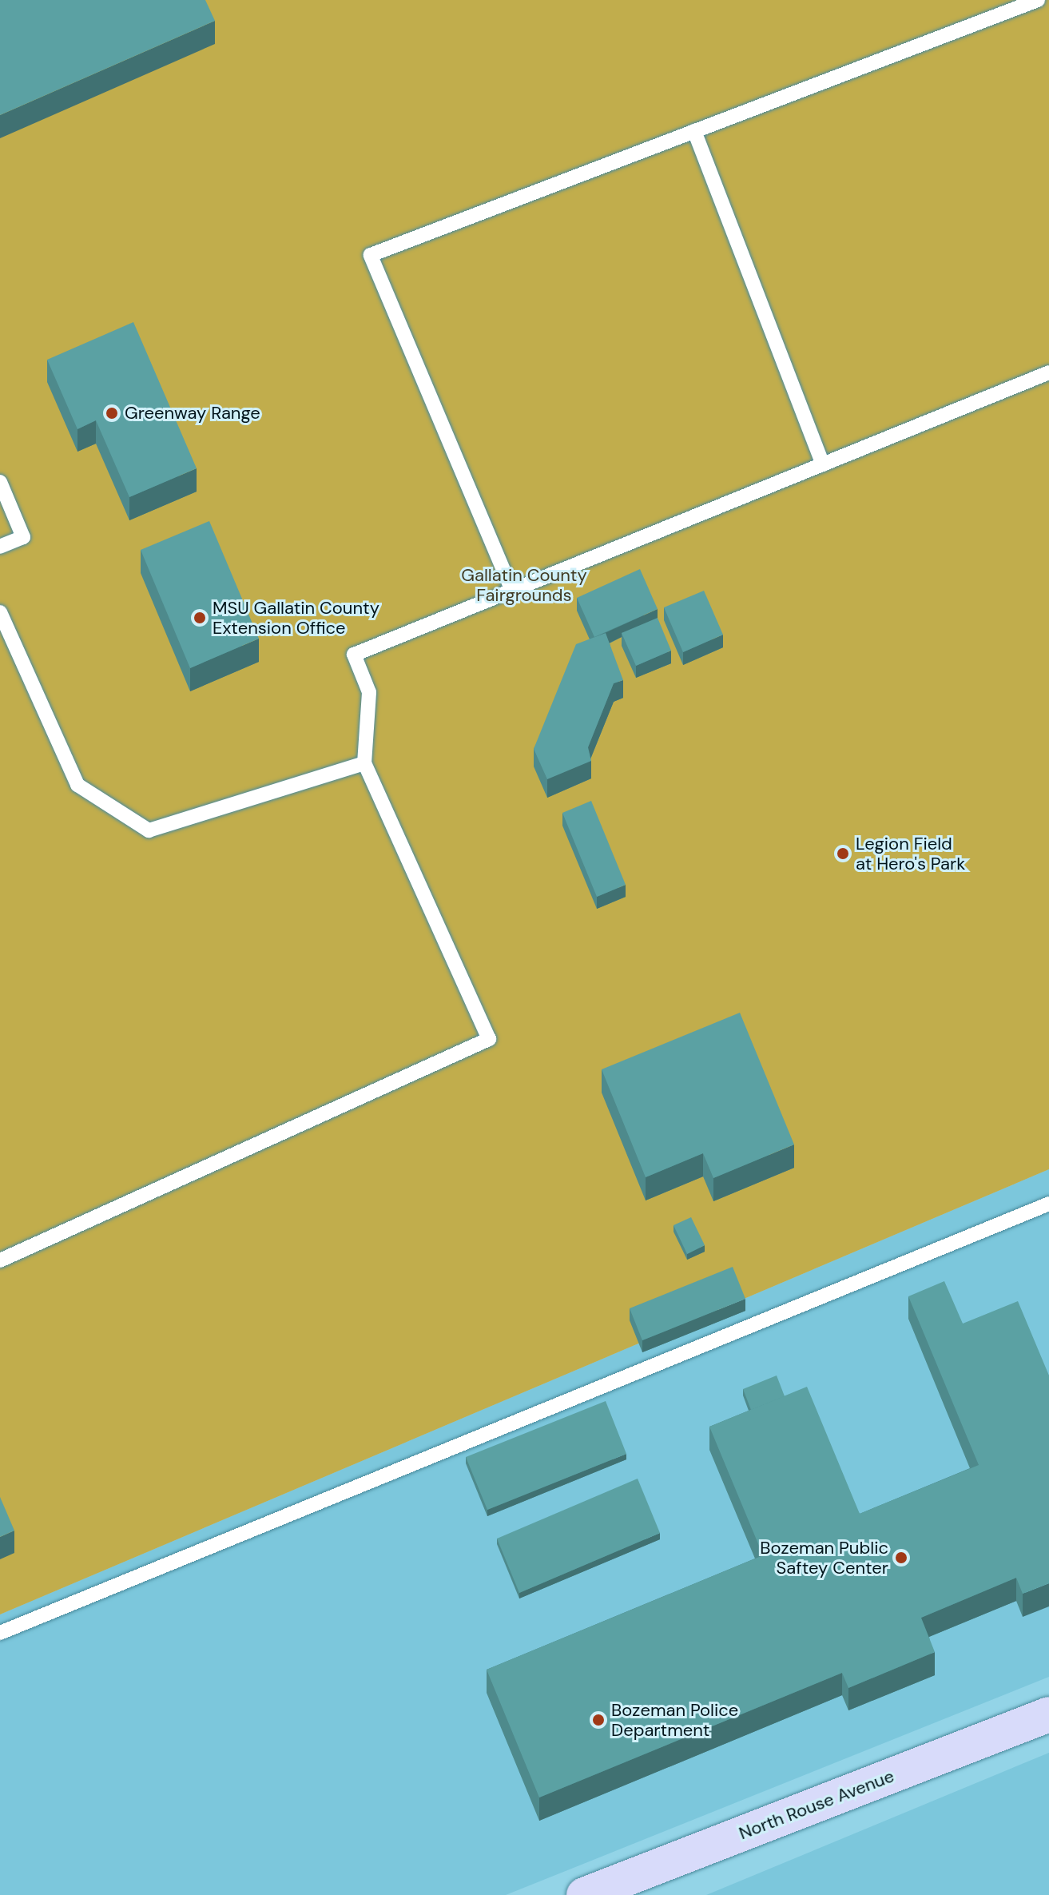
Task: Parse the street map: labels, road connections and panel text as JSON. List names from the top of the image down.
{
  "streets": {
    "main road": ["North Rouse Avenue"]
  },
  "parks": ["Gallatin County Fairgrounds"],
  "places": [
    "Greenway Range",
    "MSU Gallatin County Extension Office",
    "Legion Field at Hero's Park",
    "Bozeman Public Saftey Center",
    "Bozeman Police Department"
  ]
}
